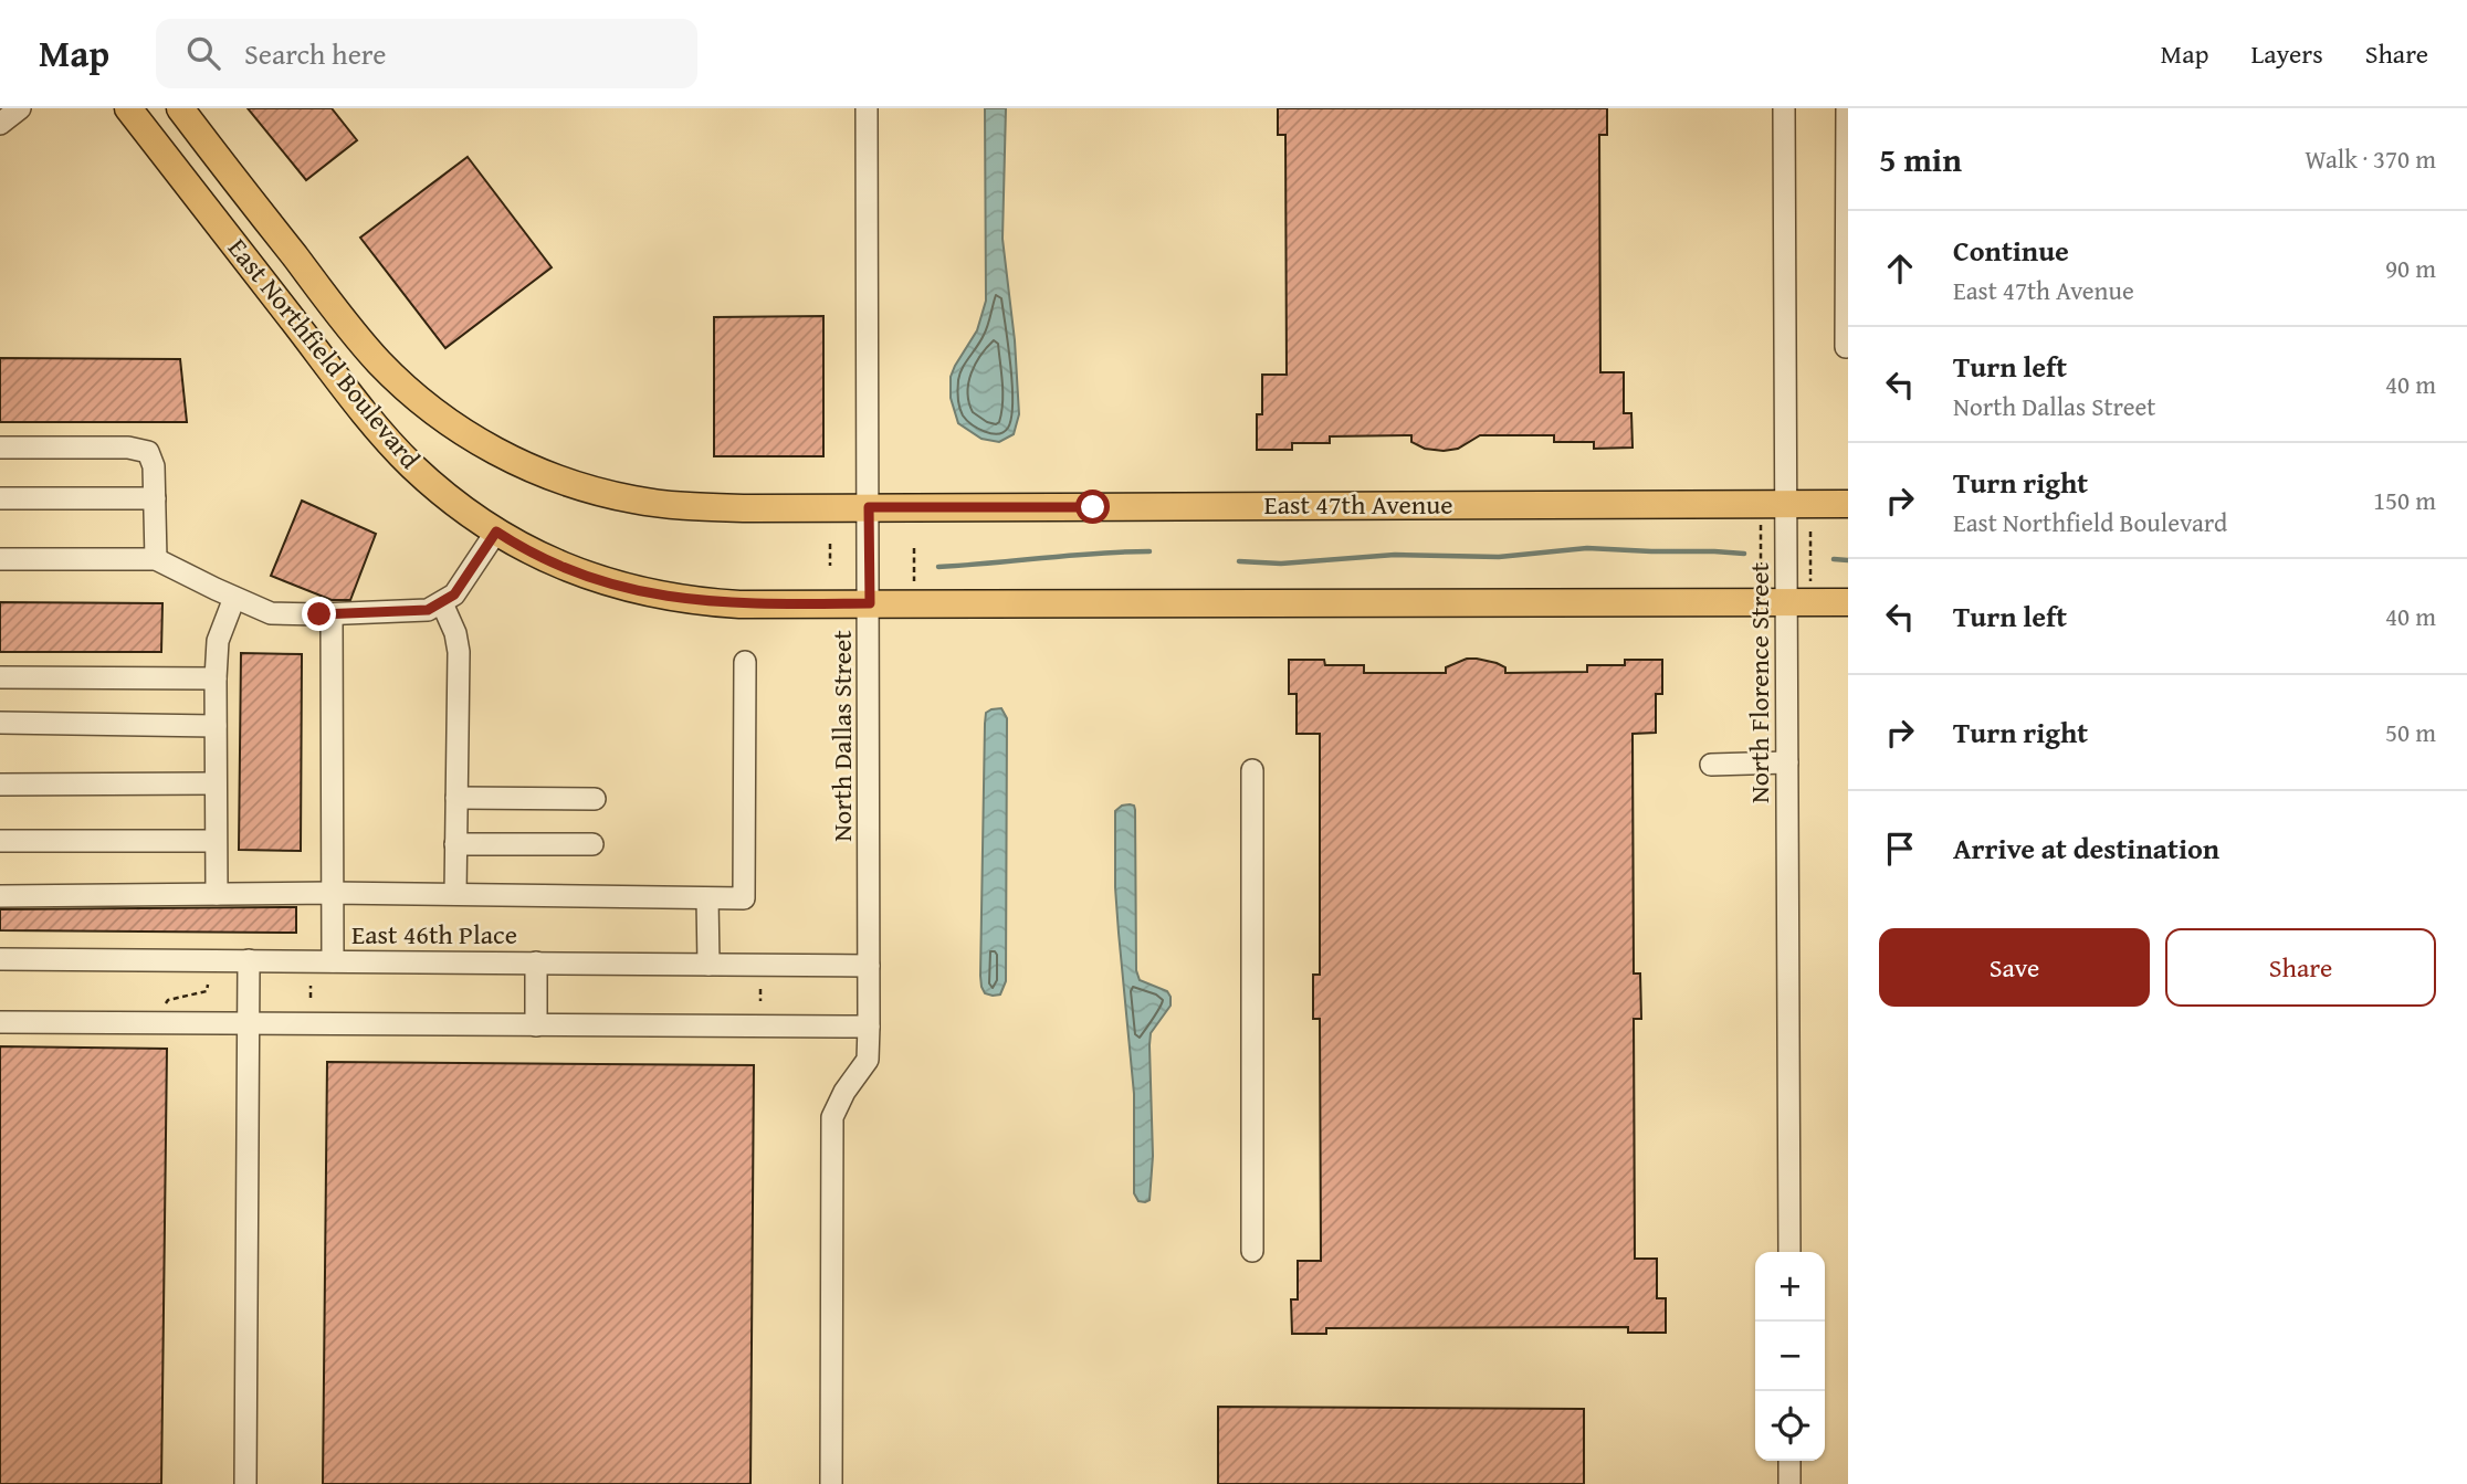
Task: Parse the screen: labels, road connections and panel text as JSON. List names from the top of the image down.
{
  "streets": {
    "main road": ["East Northfield Boulevard", "East 47th Avenue"],
    "street": ["North Florence Street", "North Dallas Street", "East 46th Place"]
  },
  "crossings": [
    ["East Northfield Boulevard", "East 47th Avenue"],
    ["East Northfield Boulevard", "North Dallas Street"],
    ["East 47th Avenue", "North Florence Street"],
    ["East 47th Avenue", "North Dallas Street"],
    ["North Dallas Street", "East 46th Place"]
  ],
  "page": {
    "header": "Map",
    "search": "Search here",
    "nav": ["Map", "Layers", "Share"],
    "heading": ["5 min", "Walk · 370 m"],
    "list": [
      ["Continue", "East 47th Avenue", "90 m"],
      ["Turn left", "North Dallas Street", "40 m"],
      ["Turn right", "East Northfield Boulevard", "150 m"],
      ["Turn left", "40 m"],
      ["Turn right", "50 m"],
      "Arrive at destination"
    ],
    "buttons": ["Save", "Share"],
    "map_buttons": ["+", "−"]
  }
}
